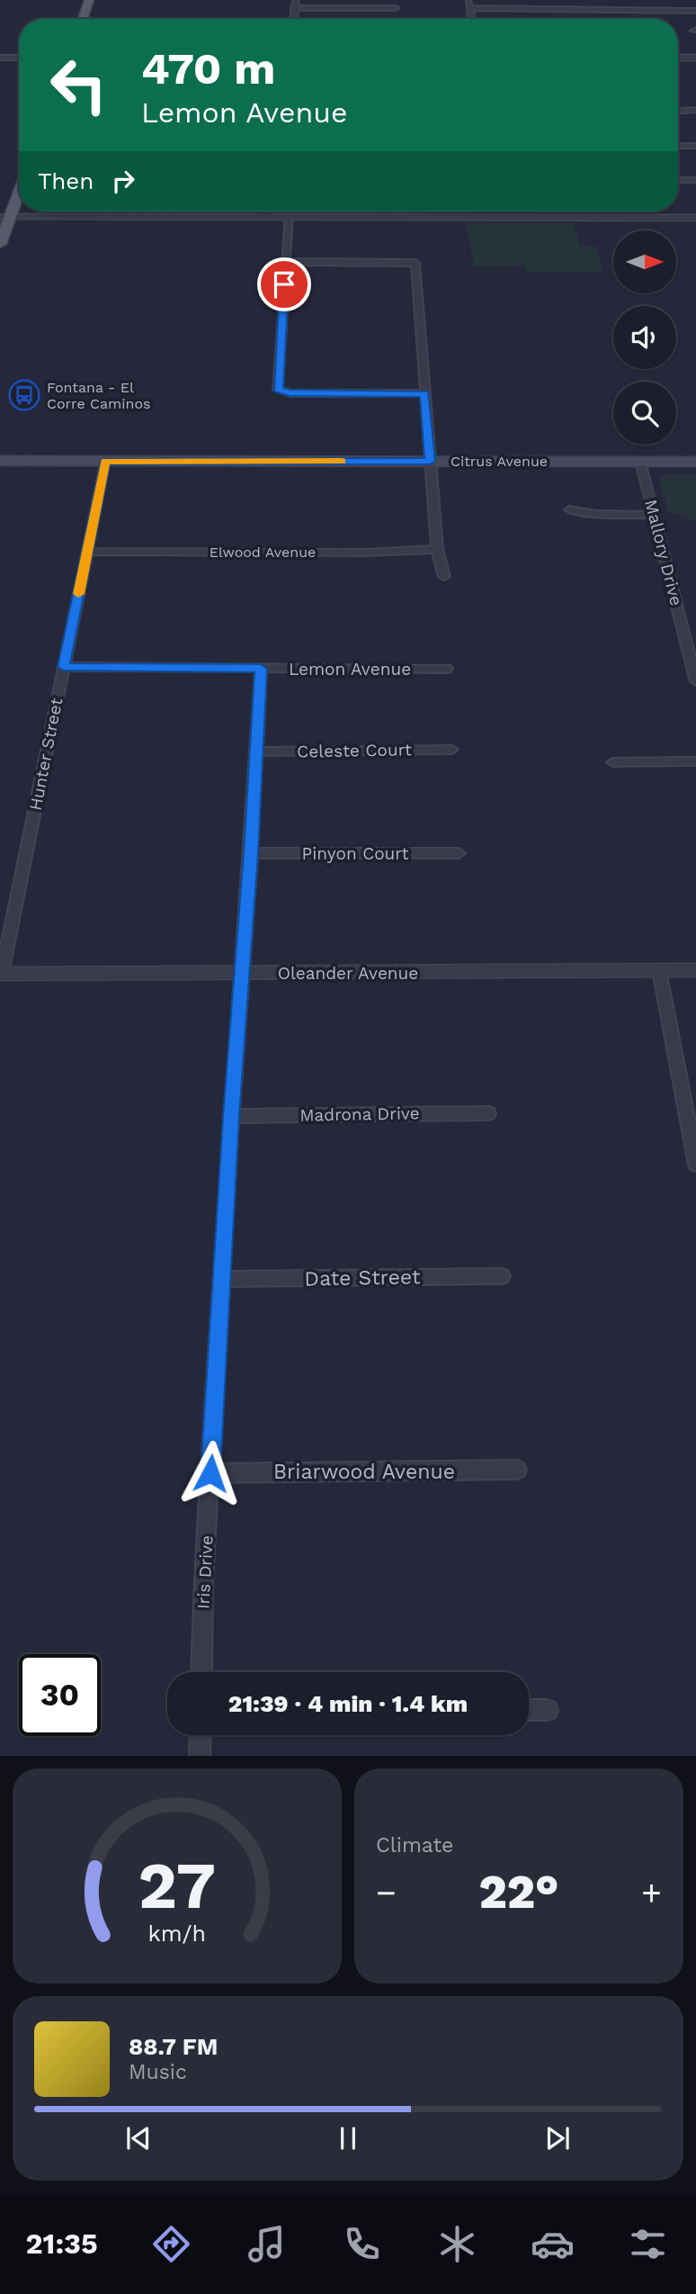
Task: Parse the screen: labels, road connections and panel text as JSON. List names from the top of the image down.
{
  "streets": {
    "main road": ["Citrus Avenue"],
    "street": [
      "Elwood Avenue",
      "Mallory Drive",
      "Lemon Avenue",
      "Celeste Court",
      "Hunter Street",
      "Pinyon Court",
      "Oleander Avenue",
      "Madrona Drive",
      "Date Street",
      "Briarwood Avenue",
      "Iris Drive"
    ]
  },
  "crossings": [
    ["Citrus Avenue", "Mallory Drive"],
    ["Citrus Avenue", "Hunter Street"],
    ["Elwood Avenue", "Hunter Street"],
    ["Lemon Avenue", "Hunter Street"],
    ["Lemon Avenue", "Iris Drive"],
    ["Celeste Court", "Iris Drive"],
    ["Hunter Street", "Oleander Avenue"],
    ["Pinyon Court", "Iris Drive"],
    ["Oleander Avenue", "Iris Drive"],
    ["Madrona Drive", "Iris Drive"],
    ["Date Street", "Iris Drive"],
    ["Briarwood Avenue", "Iris Drive"]
  ],
  "places": {
    "bus stop": ["Fontana - El Corre Caminos"]
  },
  "north": "right",
  "page": {
    "turn": ["470 m", "Lemon Avenue"],
    "then": "Then",
    "limit": "30",
    "trip": "21:39 · 4 min · 1.4 km",
    "tile": "Climate",
    "heat": ["−", "22°", "+"],
    "song": ["88.7 FM", "Music"],
    "tabs": "21:35",
    "gauge": ["27", "km/h"]
  }
}
